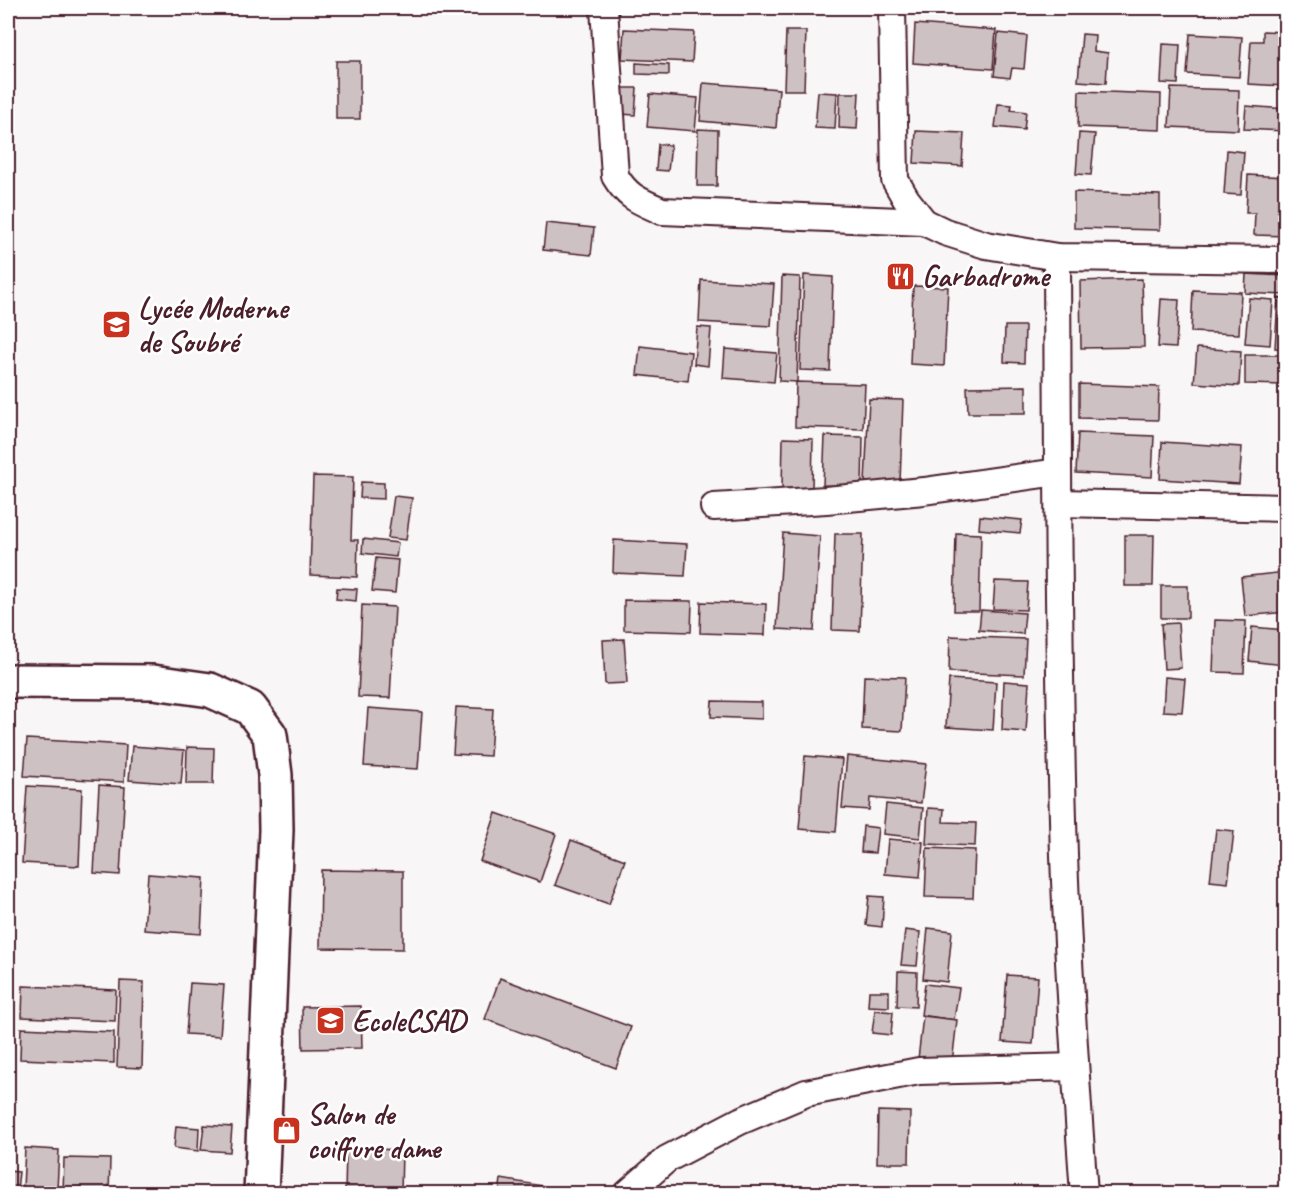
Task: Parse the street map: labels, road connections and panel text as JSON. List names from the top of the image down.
{
  "places": {
    "restaurant": ["Garbadrome"],
    "school or university": ["Lycée Moderne de Soubré", "EcoleCSAD"],
    "shop": ["Salon de coiffure dame"]
  }
}
